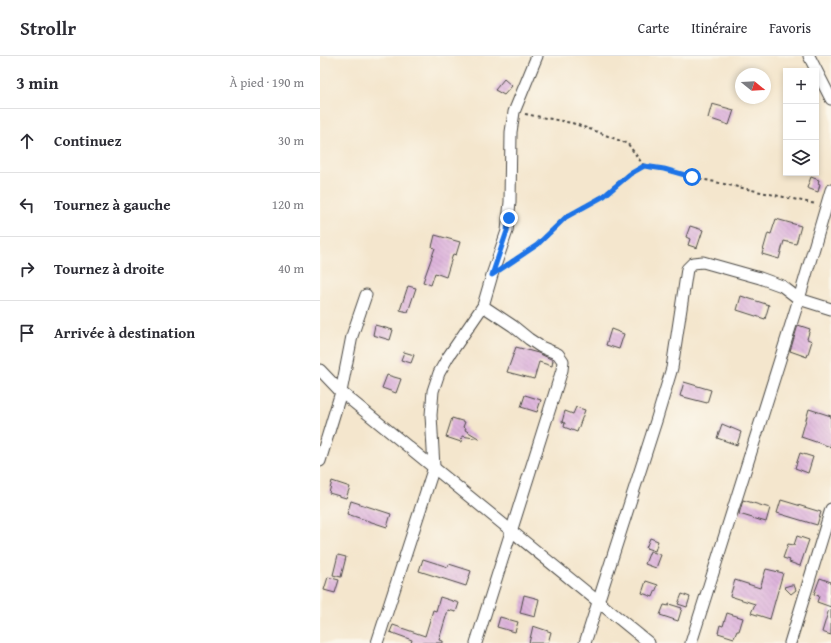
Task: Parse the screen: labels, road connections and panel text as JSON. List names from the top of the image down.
{
  "north": "right",
  "page": {
    "header": "Strollr",
    "nav": ["Carte", "Itinéraire", "Favoris"],
    "heading": ["3 min", "À pied · 190 m"],
    "map_buttons": ["+", "−"],
    "list": [
      ["Continuez", "30 m"],
      ["Tournez à gauche", "120 m"],
      ["Tournez à droite", "40 m"],
      "Arrivée à destination"
    ]
  }
}
